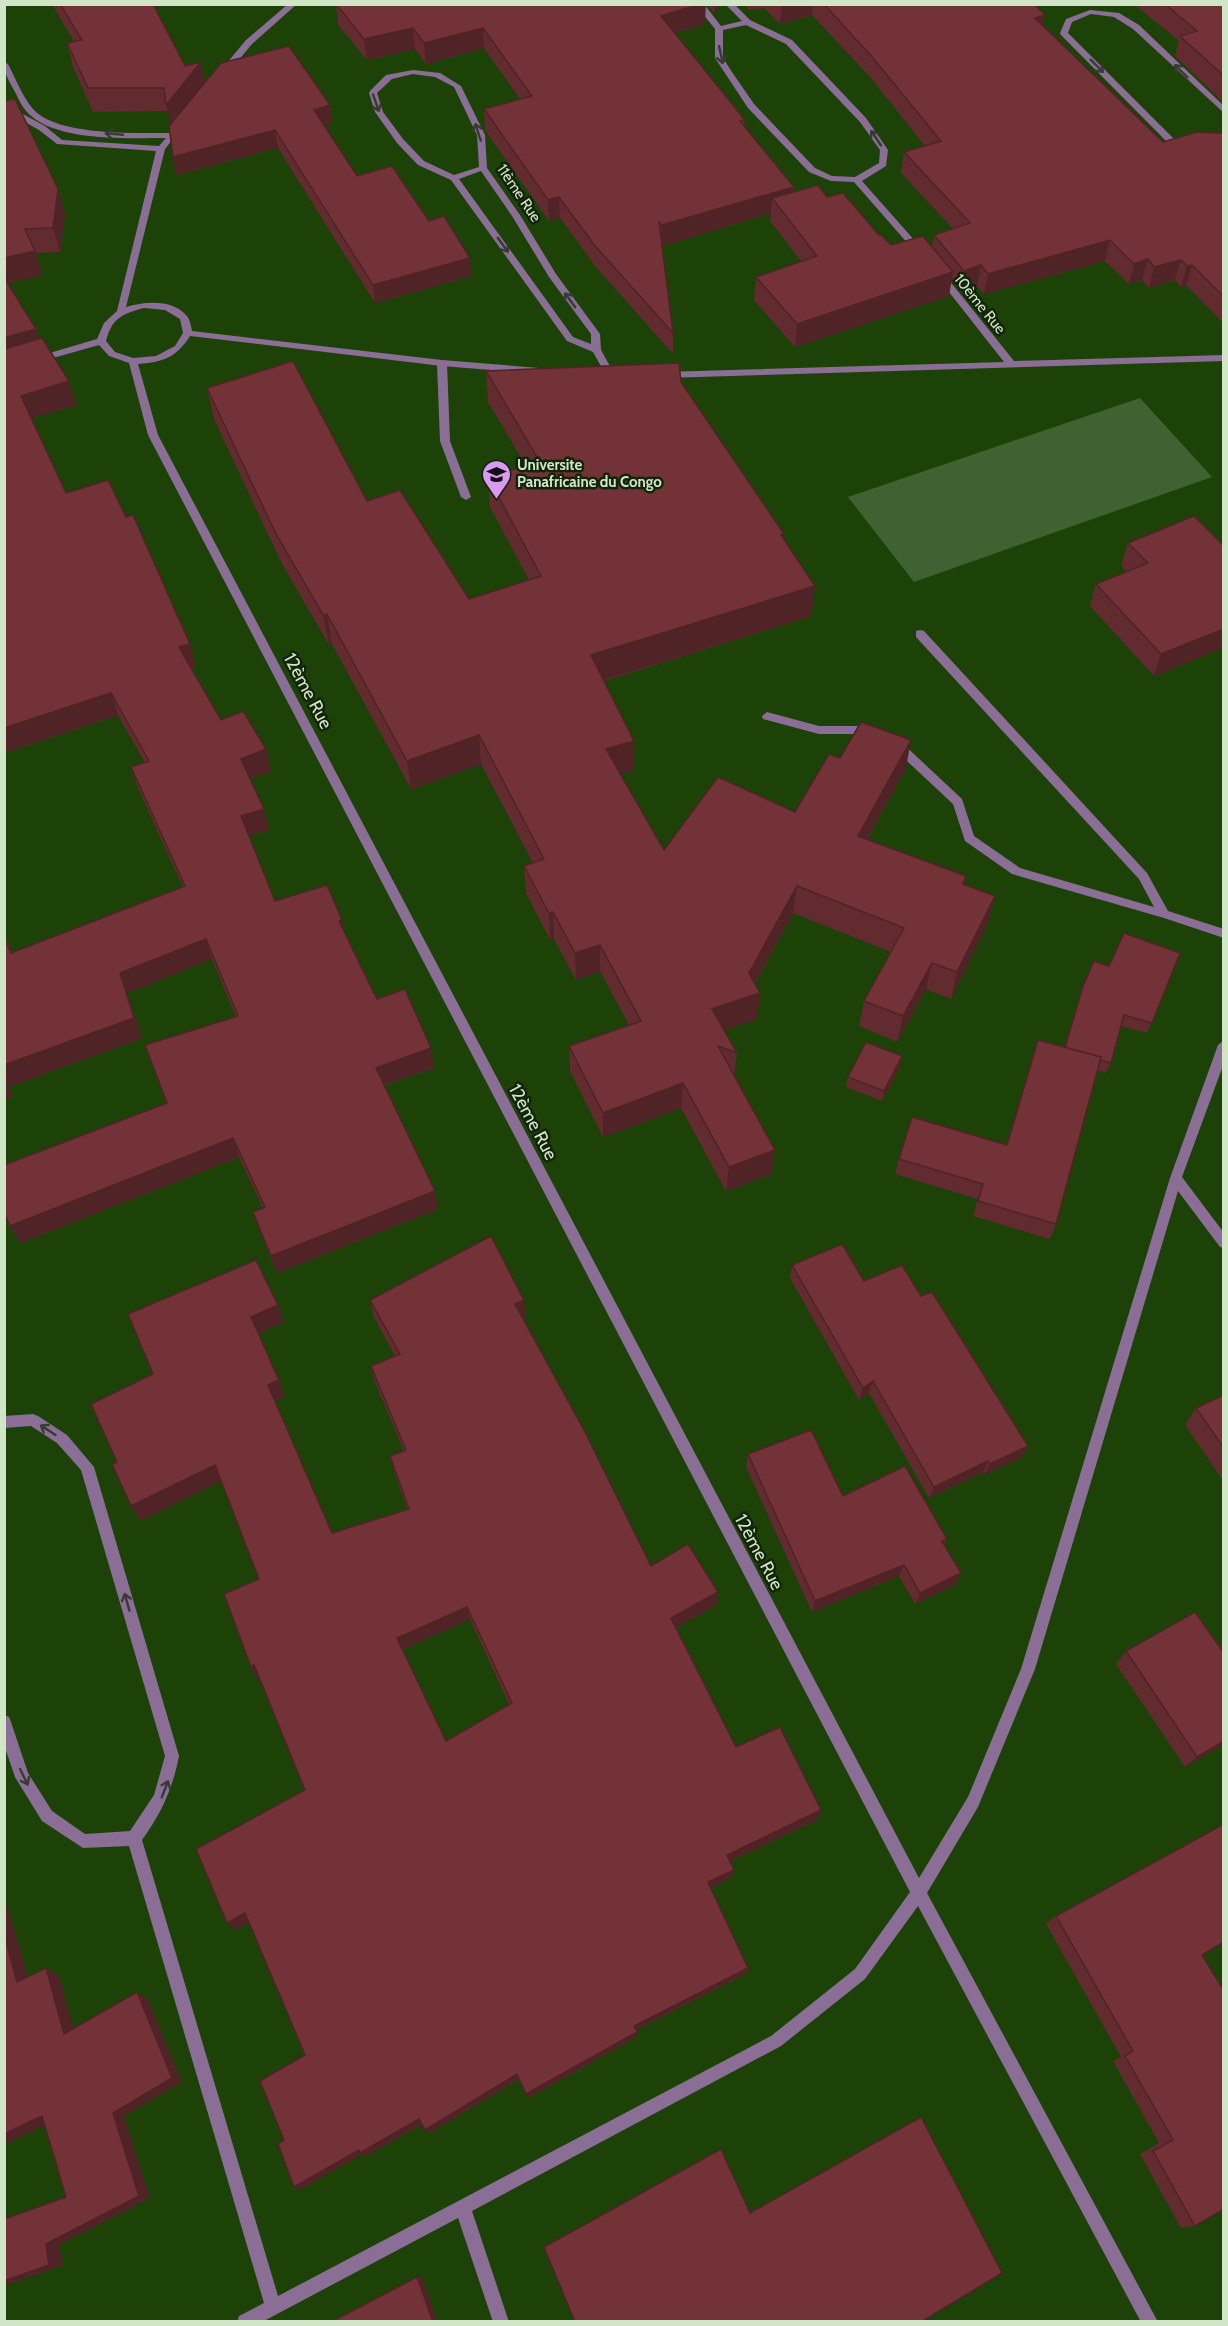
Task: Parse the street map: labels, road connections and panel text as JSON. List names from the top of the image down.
{
  "streets": {
    "street": ["11ème Rue", "10ème Rue", "12ème Rue"]
  },
  "places": {
    "school or university": ["Universite Panafricaine du Congo"]
  }
}
